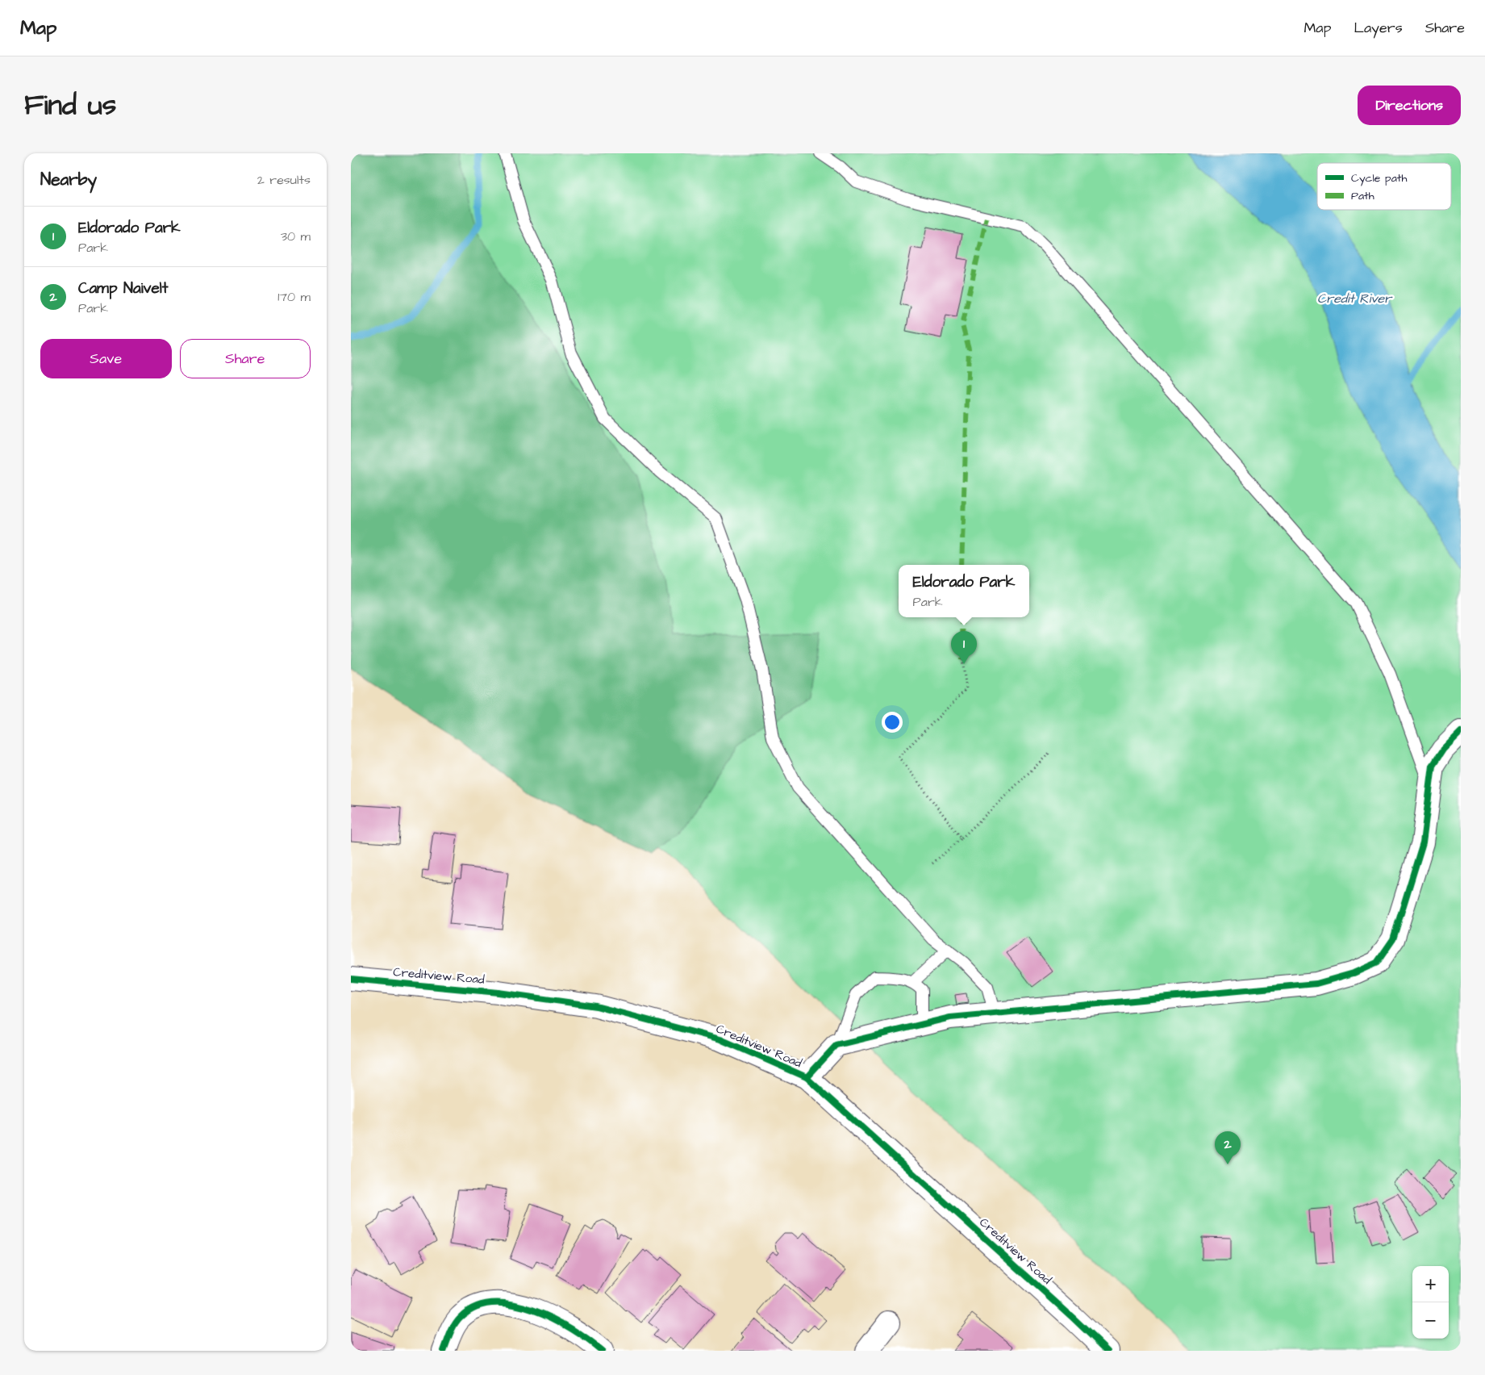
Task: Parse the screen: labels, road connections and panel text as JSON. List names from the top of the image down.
{
  "streets": {
    "street": ["Creditview Road"]
  },
  "water": ["Credit River"],
  "legend": ["Cycle path", "Path"],
  "page": {
    "header": "Map",
    "nav": ["Map", "Layers", "Share"],
    "title": "Find us",
    "buttons": [
      "Directions",
      ["Save", "Share"]
    ],
    "heading": ["Nearby", "2 results"],
    "list": [
      {
        "mark": "1",
        "name": "Eldorado Park",
        "note": "Park",
        "value": "30 m"
      },
      {
        "mark": "2",
        "name": "Camp Naivelt",
        "note": "Park",
        "value": "170 m"
      }
    ],
    "popup": ["Eldorado Park", "Park"],
    "pins": ["1", "2"],
    "map_buttons": ["+", "−"]
  }
}
